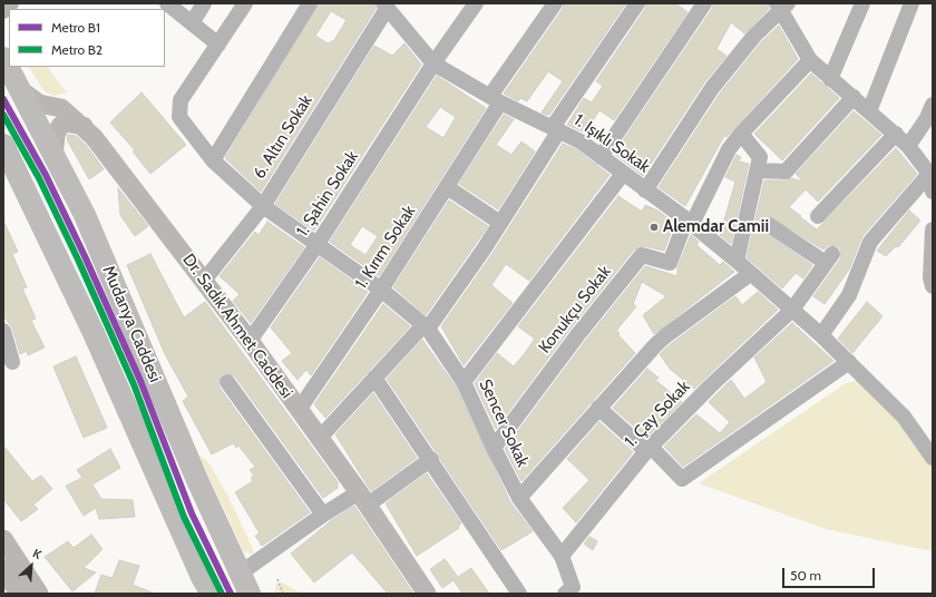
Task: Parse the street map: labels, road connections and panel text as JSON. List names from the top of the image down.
{
  "streets": {
    "highway": ["Mudanya Caddesi"],
    "main road": ["Dr. Sadık Ahmet Caddesi"],
    "street": [
      "6. Altın Sokak",
      "1. Işıklı Sokak",
      "1. Şahin Sokak",
      "1. Kırım Sokak",
      "Konukçu Sokak",
      "1. Çay Sokak",
      "Sencer Sokak"
    ]
  },
  "crossings": [
    ["6. Altın Sokak", "1. Işıklı Sokak"],
    ["6. Altın Sokak", "Dr. Sadık Ahmet Caddesi"],
    ["6. Altın Sokak", "Sencer Sokak"],
    ["1. Işıklı Sokak", "1. Şahin Sokak"],
    ["1. Işıklı Sokak", "1. Kırım Sokak"],
    ["1. Işıklı Sokak", "Konukçu Sokak"],
    ["1. Işıklı Sokak", "1. Çay Sokak"],
    ["1. Şahin Sokak", "Dr. Sadık Ahmet Caddesi"],
    ["1. Şahin Sokak", "Sencer Sokak"],
    ["1. Kırım Sokak", "Dr. Sadık Ahmet Caddesi"],
    ["1. Kırım Sokak", "Sencer Sokak"],
    ["Konukçu Sokak", "Sencer Sokak"],
    ["Mudanya Caddesi", "Dr. Sadık Ahmet Caddesi"],
    ["1. Çay Sokak", "Sencer Sokak"]
  ],
  "places": ["Alemdar Camii"],
  "lines": ["metro line B1", "metro line B2"],
  "legend": ["Metro B1", "Metro B2"],
  "scale_bar": "50 m",
  "north": "top right"
}
